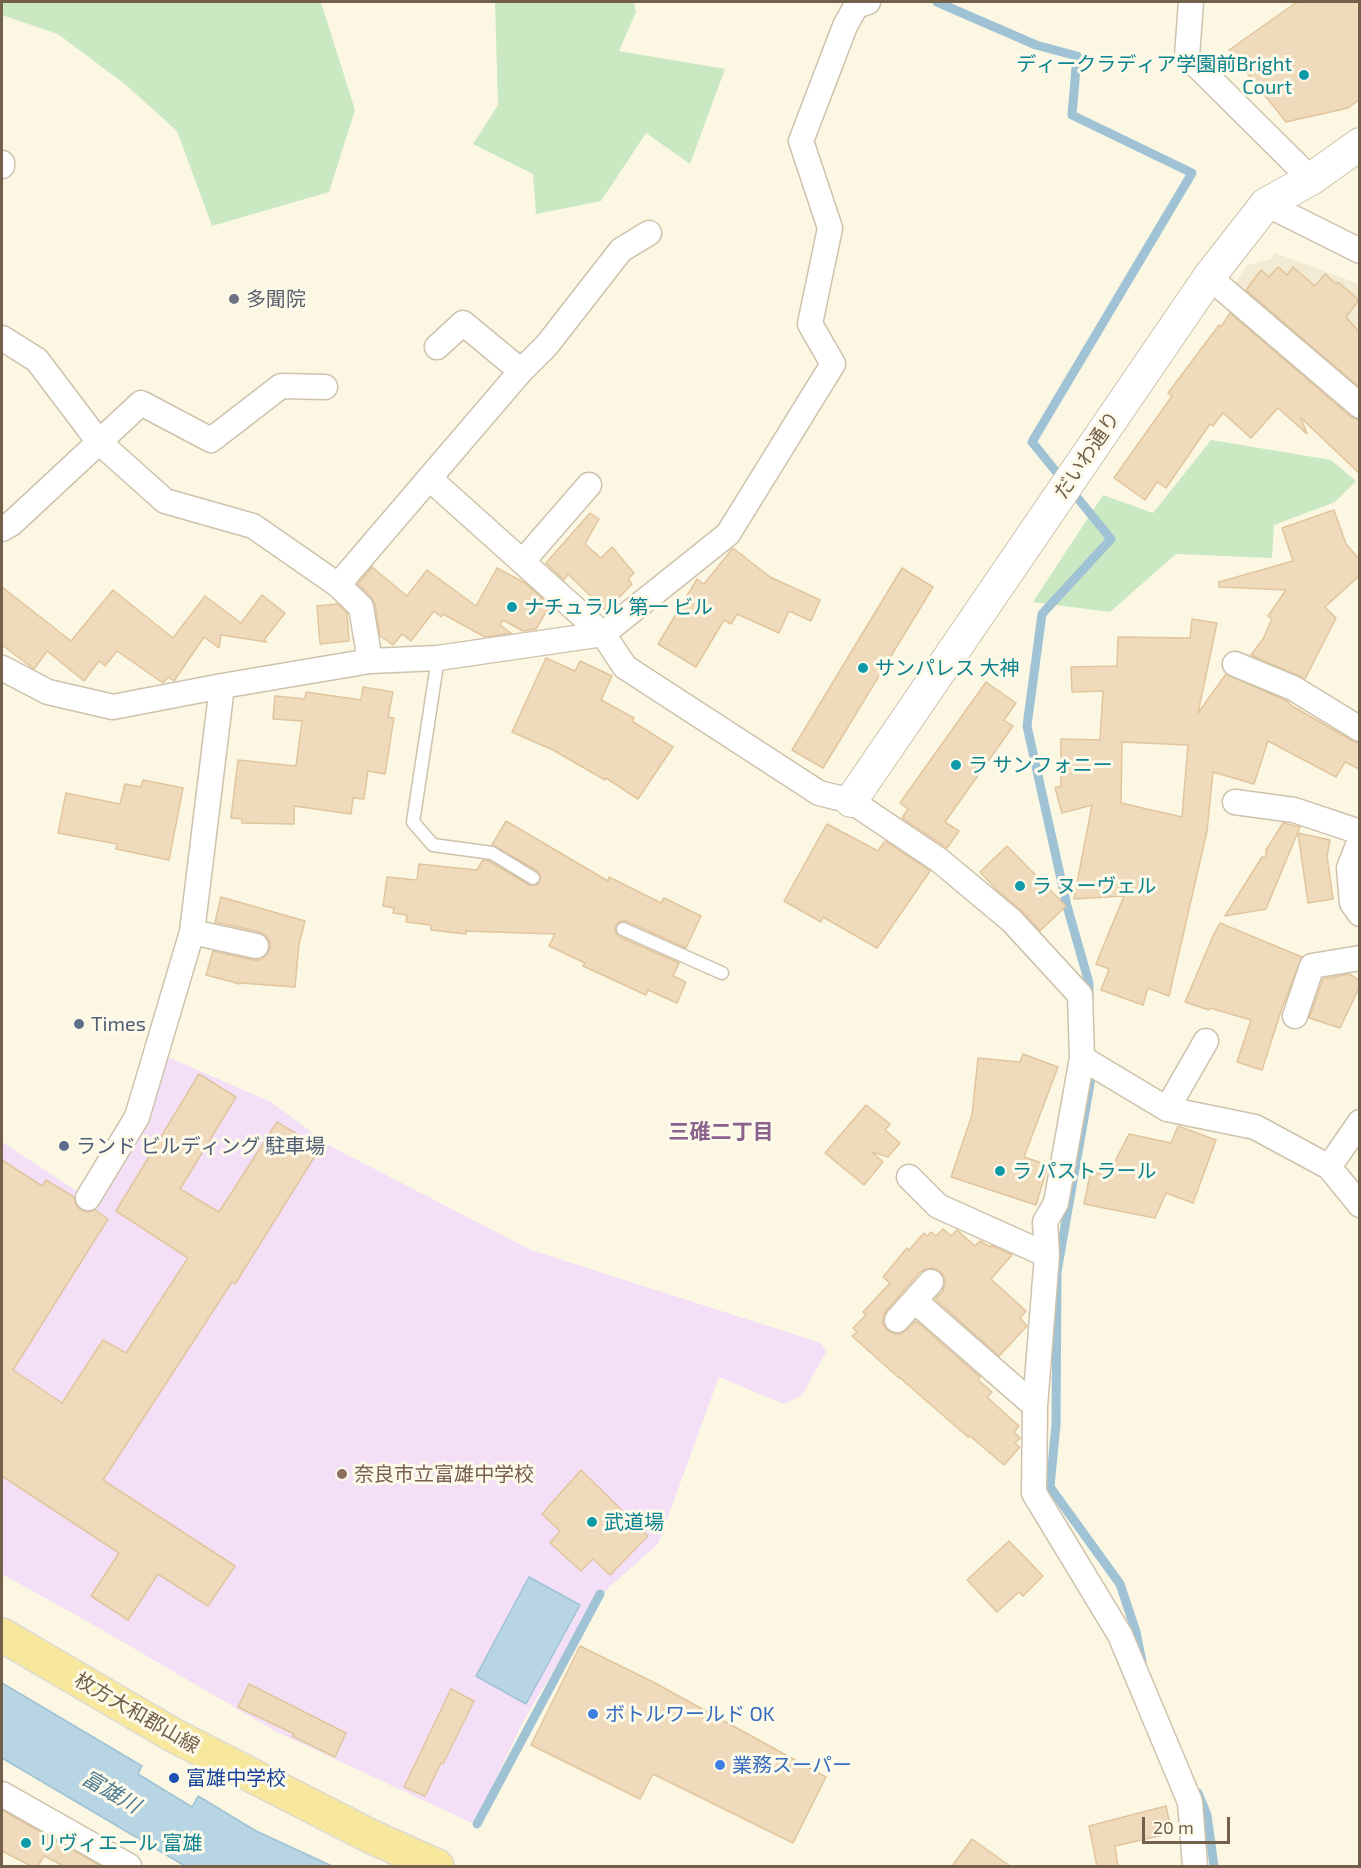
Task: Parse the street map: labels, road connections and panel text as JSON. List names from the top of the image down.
{
  "streets": {
    "main road": ["枚方大和郡山線"],
    "street": ["だいわ通り"]
  },
  "districts": ["三碓二丁目"],
  "water": ["富雄川"],
  "places": [
    "ディークラディア学園前Bright Court",
    "多聞院",
    "ナチュラル 第一 ビル",
    "サンパレス 大神",
    "ラ サンフォニー",
    "ラ ヌーヴェル",
    "Times",
    "ランド ビルディング 駐車場",
    "ラ パストラール",
    "奈良市立富雄中学校",
    "武道場",
    "ボトルワールド OK",
    "業務スーパー",
    "富雄中学校",
    "リヴィエール 富雄"
  ],
  "scale_bar": "20 m"
}
